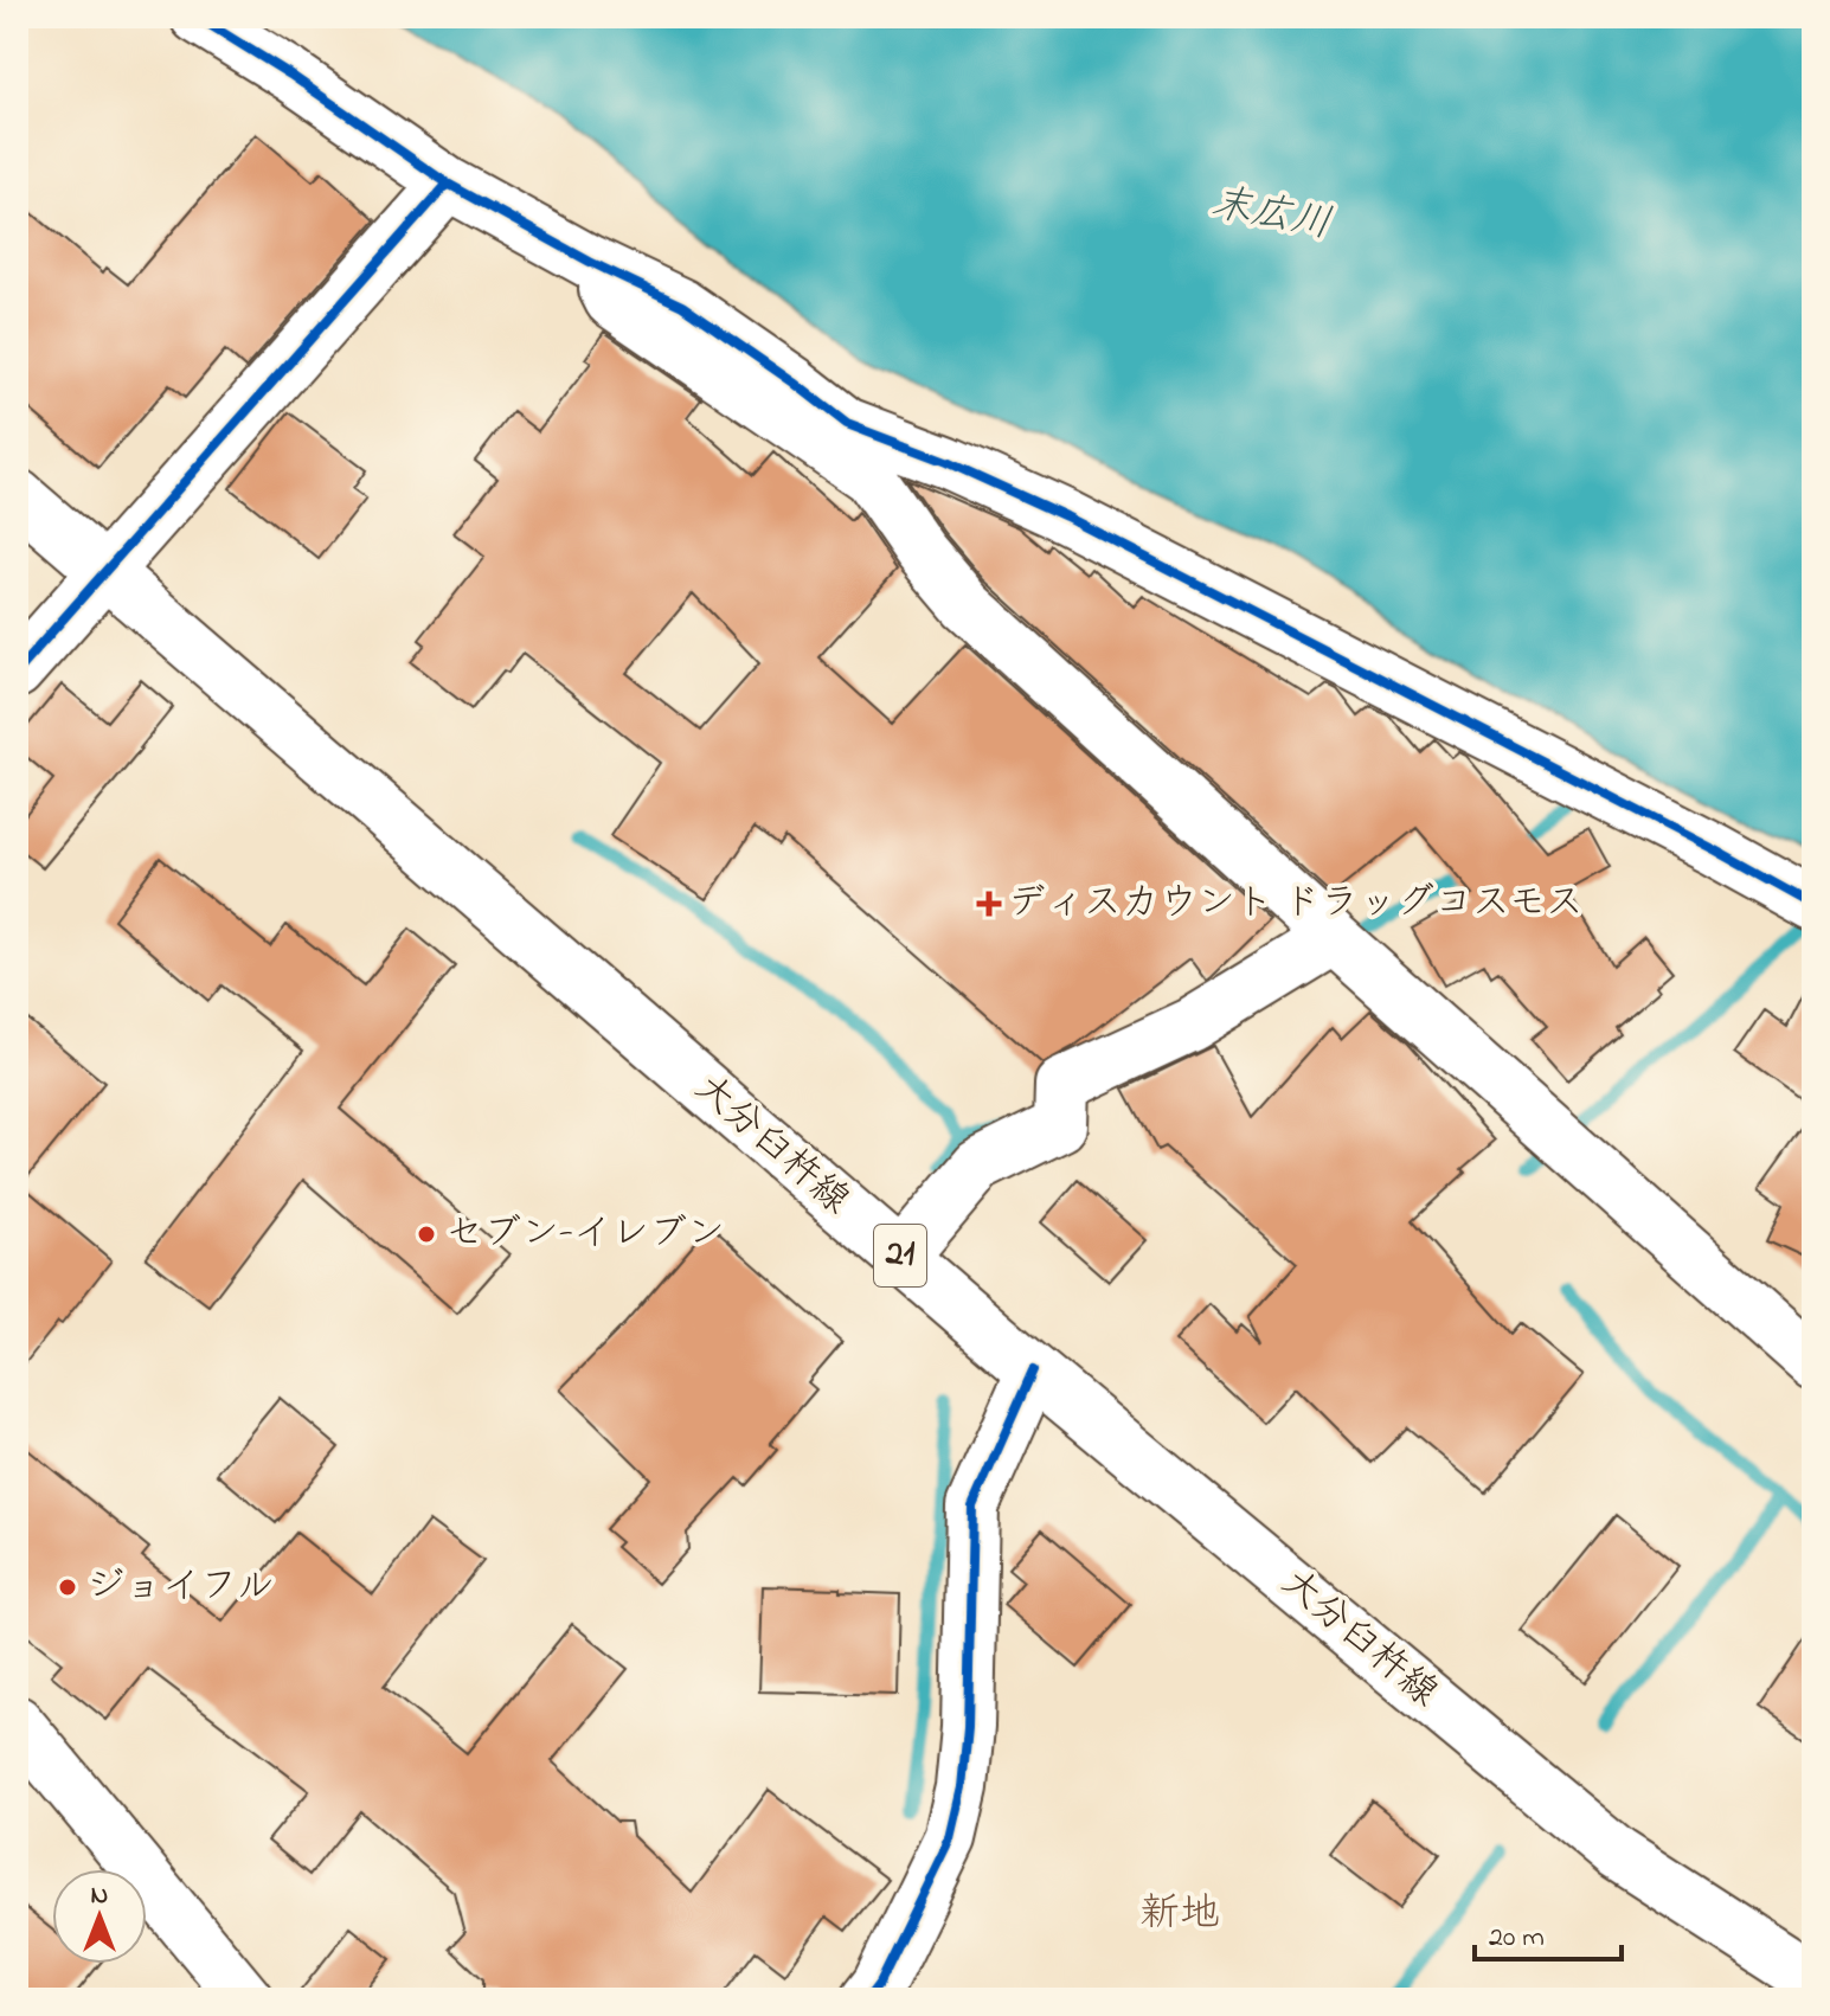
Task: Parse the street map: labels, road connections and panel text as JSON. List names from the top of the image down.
{
  "streets": {
    "street": ["大分臼杵線", "21"]
  },
  "districts": ["新地"],
  "water": ["末広川"],
  "places": {
    "health": ["ディスカウント ドラッグコスモス"],
    "other": ["セブン-イレブン", "ジョイフル"]
  },
  "scale_bar": "20 m",
  "north": "top"
}
